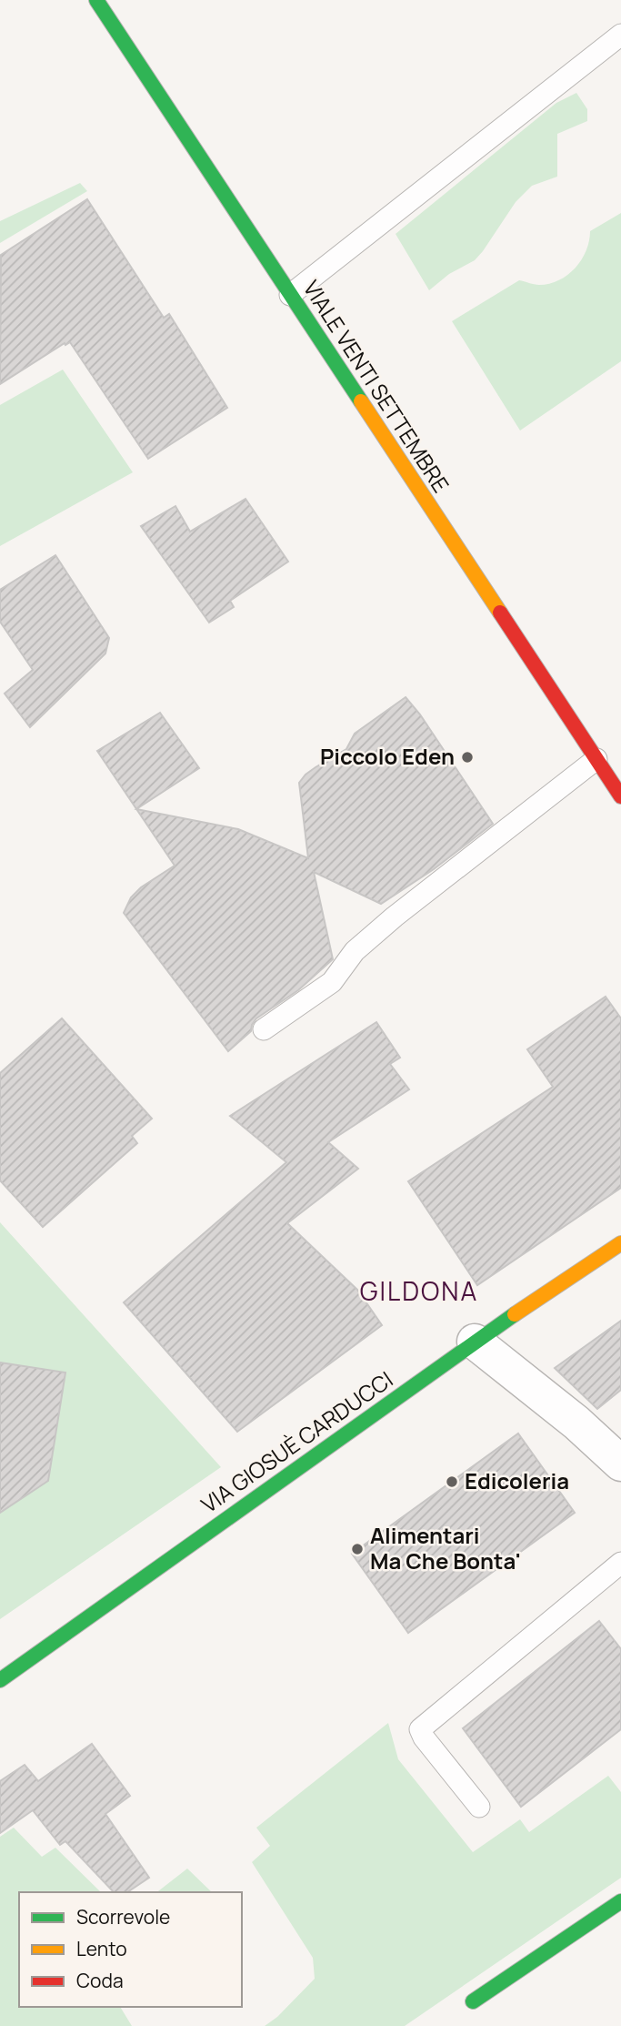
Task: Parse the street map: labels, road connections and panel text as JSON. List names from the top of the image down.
{
  "streets": {
    "main road": ["VIALE VENTI SETTEMBRE", "VIA GIOSUÈ CARDUCCI"]
  },
  "districts": ["GILDONA"],
  "places": ["Piccolo Eden", "Edicoleria", "Alimentari Ma Che Bonta'"],
  "legend": ["Scorrevole", "Lento", "Coda"]
}
